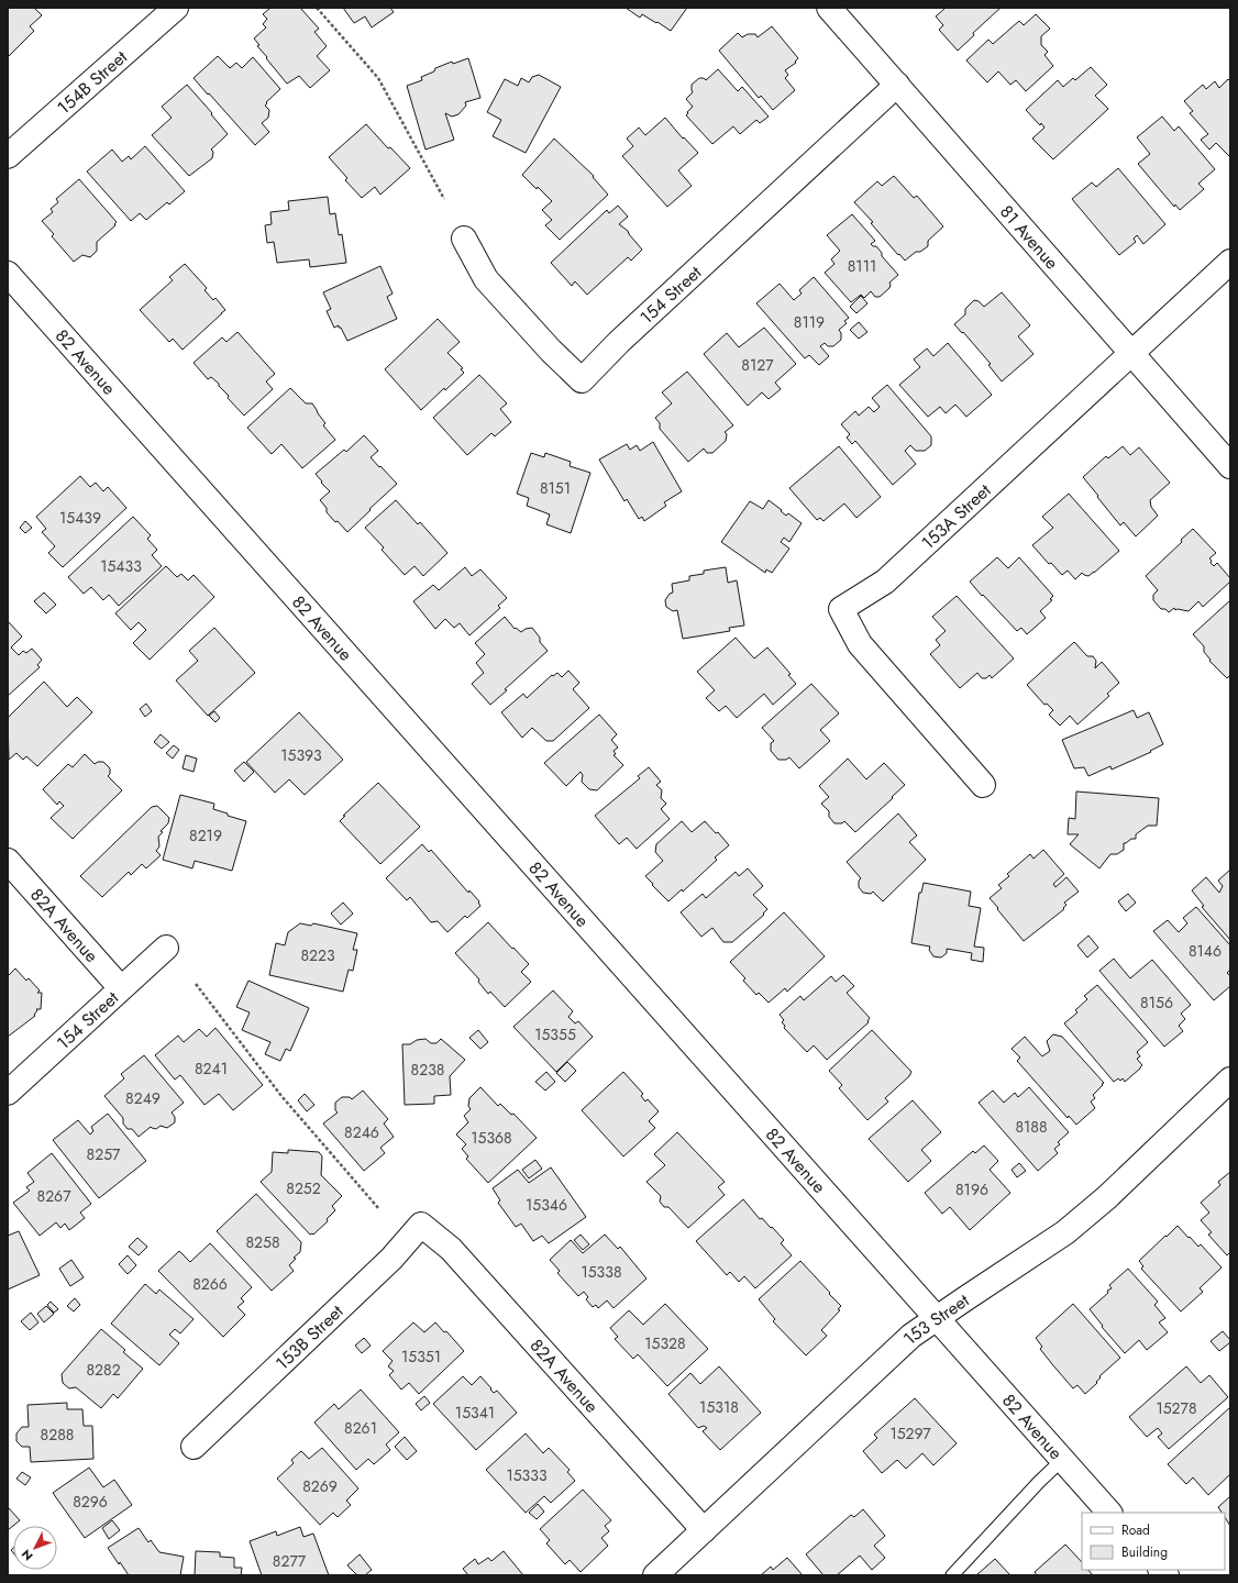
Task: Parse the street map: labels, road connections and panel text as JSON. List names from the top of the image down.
{
  "streets": {
    "street": [
      "154B Street",
      "81 Avenue",
      "154 Street",
      "82 Avenue",
      "153A Street",
      "82A Avenue",
      "153 Street",
      "153B Street"
    ]
  },
  "crossings": [
    ["81 Avenue", "154 Street"],
    ["81 Avenue", "153A Street"],
    ["154 Street", "82A Avenue"],
    ["82 Avenue", "153 Street"],
    ["82A Avenue", "153 Street"],
    ["82A Avenue", "153B Street"]
  ],
  "house_numbers": [
    "8111",
    "8119",
    "8127",
    "8151",
    "15439",
    "15433",
    "15393",
    "8219",
    "8146",
    "8223",
    "8156",
    "15355",
    "8241",
    "8238",
    "8249",
    "8188",
    "8246",
    "15368",
    "8257",
    "8252",
    "8196",
    "8267",
    "15346",
    "8258",
    "15338",
    "8266",
    "15328",
    "15351",
    "8282",
    "15318",
    "15278",
    "15341",
    "8261",
    "15297",
    "8288",
    "15333",
    "8269",
    "8296",
    "8277"
  ],
  "legend": ["Road", "Building"],
  "north": "bottom left"
}
